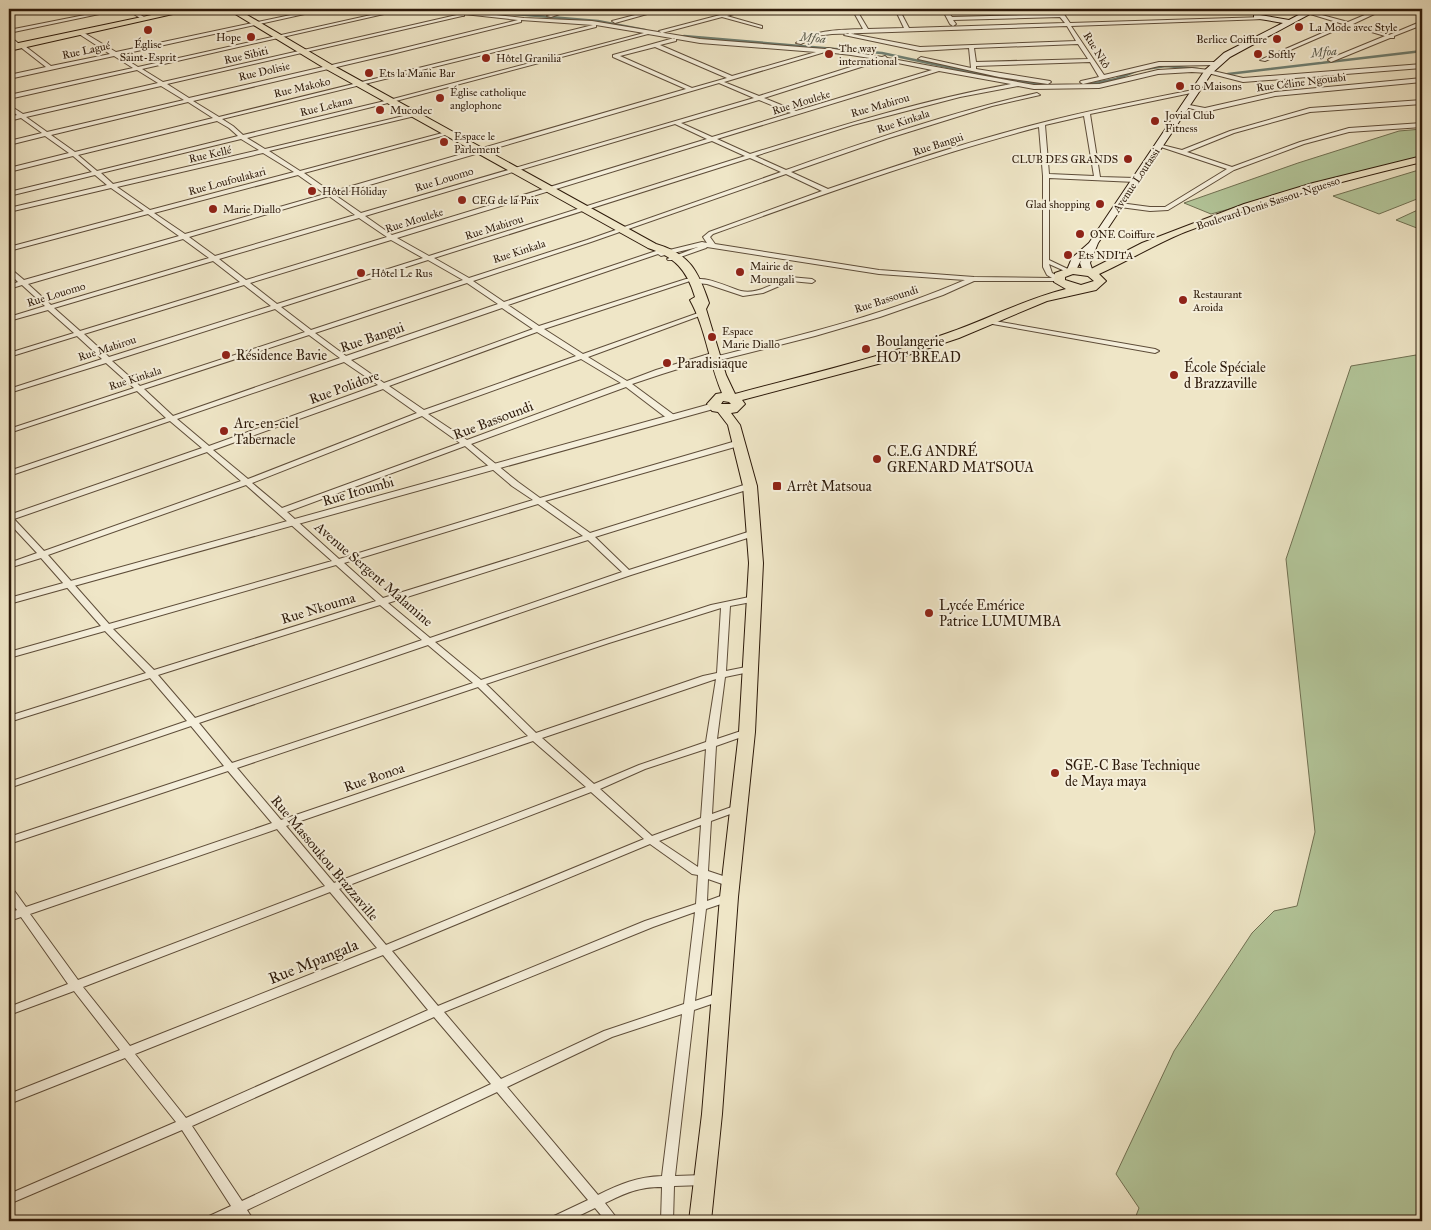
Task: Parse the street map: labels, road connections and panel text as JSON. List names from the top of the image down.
{
  "streets": {
    "main road": ["Avenue Loutassi", "Boulevard Denis Sassou-Nguesso"],
    "street": [
      "Rue Lagué",
      "Rue Nkô",
      "Rue Sibiti",
      "Rue Dolisie",
      "Rue Céline Ngouabi",
      "Rue Makoko",
      "Rue Mouleke",
      "Rue Mabirou",
      "Rue Lekana",
      "Rue Kinkala",
      "Rue Bangui",
      "Rue Kellé",
      "Rue Louomo",
      "Rue Loufoulakari",
      "Rue Bassoundi",
      "Rue Polidore",
      "Rue Itoumbi",
      "Avenue Sergent Malamine",
      "Rue Nkouma",
      "Rue Bonoa",
      "Rue Massoukou Brazzaville",
      "Rue Mpangala"
    ]
  },
  "crossings": [
    ["Rue Céline Ngouabi", "Avenue Loutassi"],
    ["Rue Mouleke", "Avenue Sergent Malamine"],
    ["Rue Mabirou", "Avenue Sergent Malamine"],
    ["Rue Kinkala", "Avenue Sergent Malamine"],
    ["Rue Bangui", "Avenue Loutassi"],
    ["Rue Bangui", "Avenue Sergent Malamine"],
    ["Rue Louomo", "Avenue Sergent Malamine"],
    ["Avenue Loutassi", "Boulevard Denis Sassou-Nguesso"],
    ["Rue Bassoundi", "Avenue Sergent Malamine"],
    ["Rue Polidore", "Avenue Sergent Malamine"],
    ["Rue Polidore", "Rue Massoukou Brazzaville"],
    ["Rue Itoumbi", "Avenue Sergent Malamine"],
    ["Rue Itoumbi", "Rue Massoukou Brazzaville"],
    ["Avenue Sergent Malamine", "Rue Nkouma"],
    ["Avenue Sergent Malamine", "Rue Bonoa"],
    ["Avenue Sergent Malamine", "Rue Mpangala"],
    ["Rue Nkouma", "Rue Massoukou Brazzaville"],
    ["Rue Bonoa", "Rue Massoukou Brazzaville"],
    ["Rue Massoukou Brazzaville", "Rue Mpangala"]
  ],
  "water": ["Mfoa"],
  "places": {
    "other": [
      "La Mode avec Style",
      "Église Saint-Esprit",
      "Hope",
      "Berlice Coiffure",
      "The way international",
      "Softly",
      "Hôtel Granilia",
      "Ets la Manie Bar",
      "10 Maisons",
      "Église catholique anglophone",
      "Mucodec",
      "Jovial Club Fitness",
      "Espace le Parlement",
      "CLUB DES GRANDS",
      "Hôtel Holiday",
      "CEG de la Paix",
      "Glad shopping",
      "Marie Diallo",
      "ONE Coiffure",
      "Ets NDITA",
      "Mairie de Moungali",
      "Hôtel Le Rus",
      "Restaurant Aroida",
      "Espace Marie Diallo",
      "Boulangerie HOT BREAD",
      "Résidence Bavie",
      "Paradisiaque",
      "École Spéciale d Brazzaville",
      "Arc-en-ciel Tabernacle",
      "C.E.G ANDRÉ GRENARD MATSOUA",
      "Lycée Emérice Patrice LUMUMBA",
      "SGE-C Base Technique de Maya maya"
    ],
    "transit": ["Arrêt Matsoua"]
  }
}
